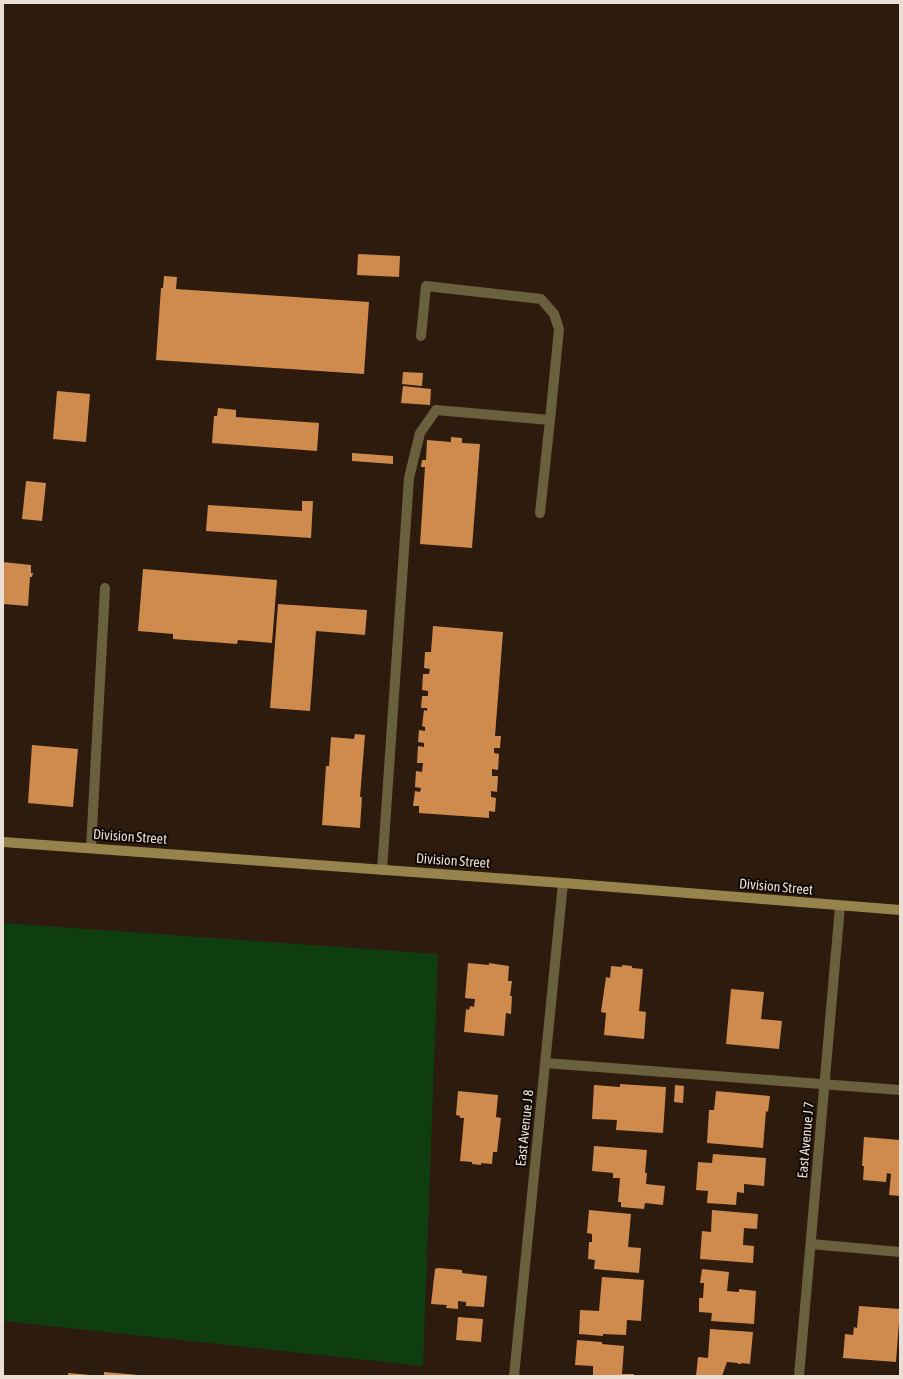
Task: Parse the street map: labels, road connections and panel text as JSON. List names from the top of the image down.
{
  "streets": {
    "main road": ["Division Street"],
    "street": ["East Avenue J 8", "East Avenue J 7"]
  },
  "crossings": [
    ["Division Street", "East Avenue J 8"],
    ["Division Street", "East Avenue J 7"]
  ]
}
